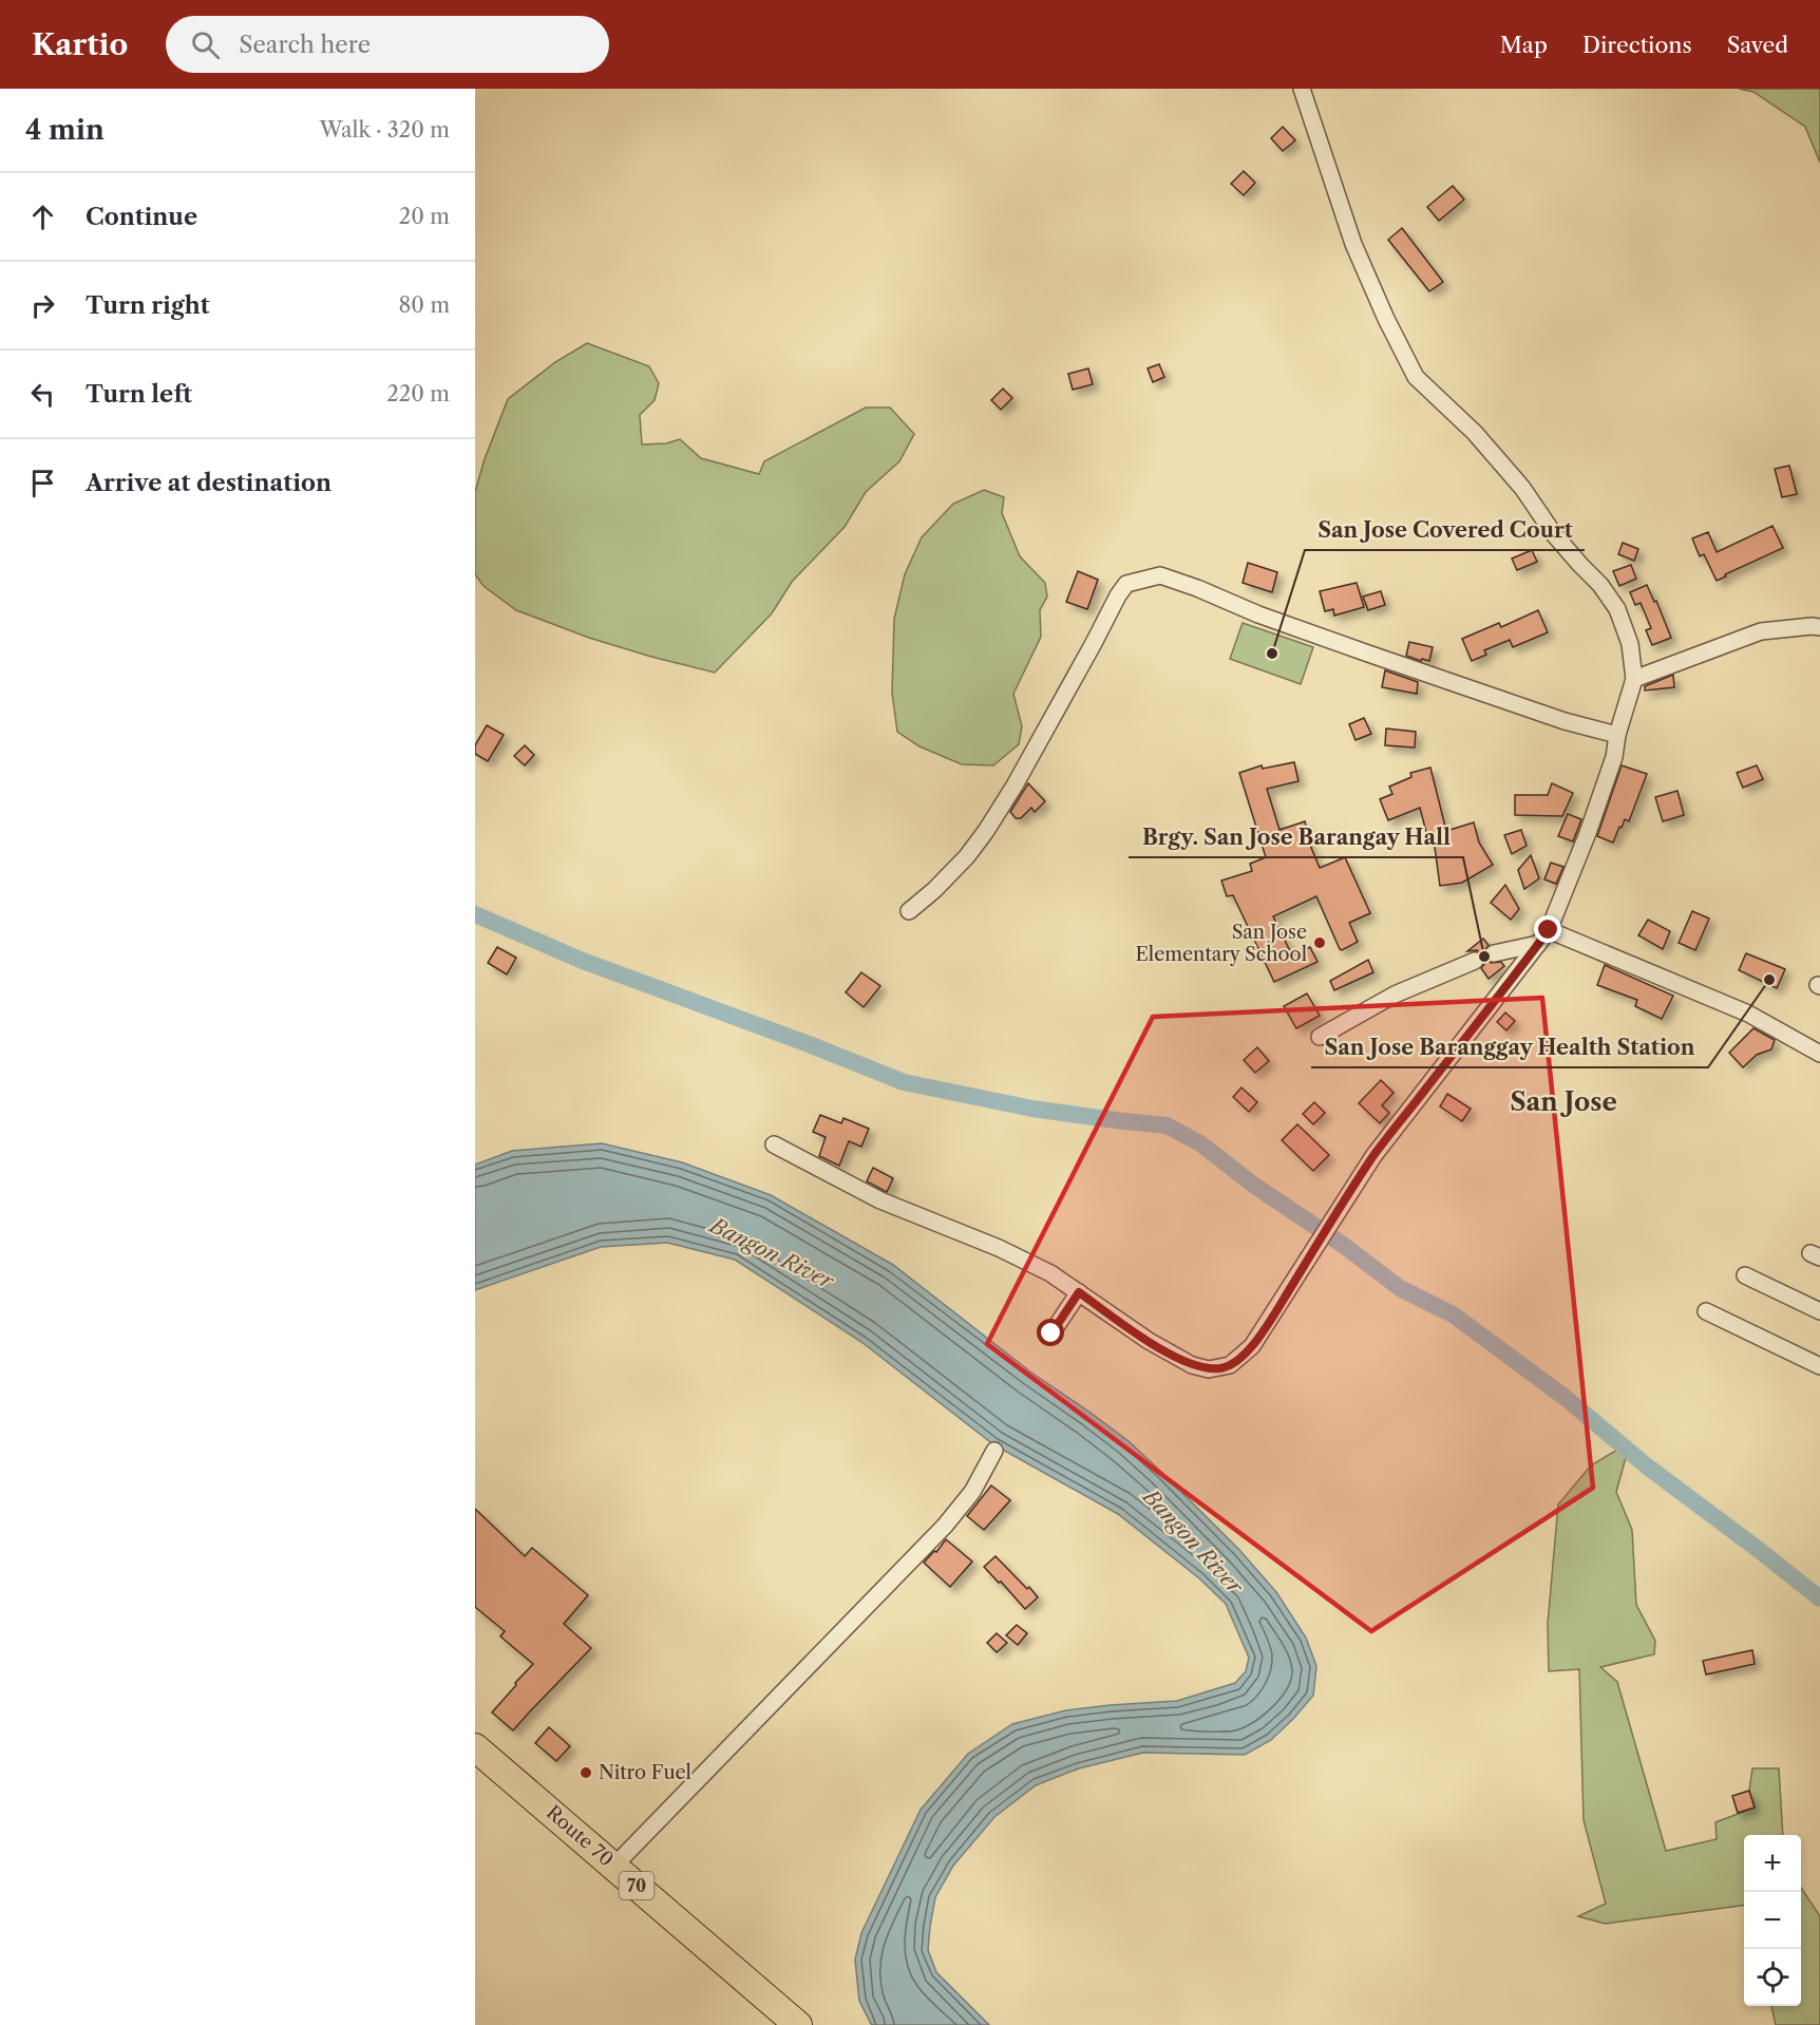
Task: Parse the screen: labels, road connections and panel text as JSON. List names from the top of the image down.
{
  "streets": {
    "highway": ["Route 70", "70"]
  },
  "districts": ["San Jose"],
  "water": ["Bangon River"],
  "places": [
    "San Jose Covered Court",
    "San Jose Elementary School",
    "Brgy. San Jose Barangay Hall",
    "San Jose Baranggay Health Station",
    "Nitro Fuel"
  ],
  "page": {
    "header": "Kartio",
    "search": "Search here",
    "nav": ["Map", "Directions", "Saved"],
    "heading": ["4 min", "Walk · 320 m"],
    "list": [
      ["Continue", "20 m"],
      ["Turn right", "80 m"],
      ["Turn left", "220 m"],
      "Arrive at destination"
    ],
    "map_buttons": ["+", "−"]
  }
}
